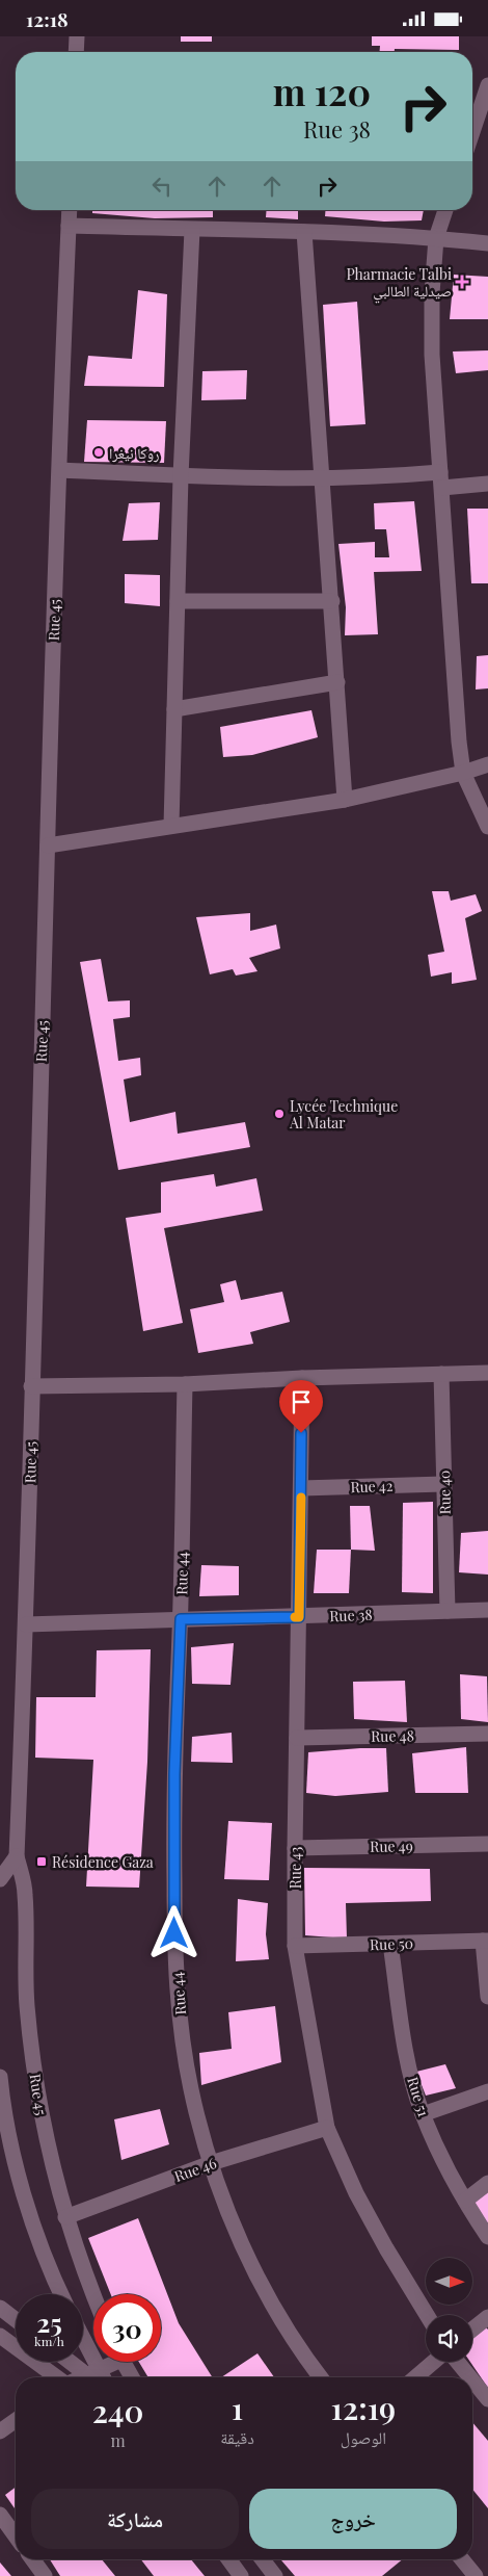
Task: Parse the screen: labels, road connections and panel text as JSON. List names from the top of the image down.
{
  "streets": {
    "street": [
      "Rue 45",
      "Rue 42",
      "Rue 40",
      "Rue 44",
      "Rue 38",
      "Rue 48",
      "Rue 49",
      "Rue 43",
      "Rue 50",
      "Rue 51",
      "Rue 46"
    ]
  },
  "crossings": [
    ["Rue 45", "Rue 38"],
    ["Rue 45", "Rue 46"],
    ["Rue 42", "Rue 40"],
    ["Rue 42", "Rue 43"],
    ["Rue 40", "Rue 38"],
    ["Rue 44", "Rue 38"],
    ["Rue 44", "Rue 46"],
    ["Rue 38", "Rue 43"],
    ["Rue 48", "Rue 43"],
    ["Rue 49", "Rue 43"],
    ["Rue 43", "Rue 50"],
    ["Rue 43", "Rue 46"],
    ["Rue 50", "Rue 51"]
  ],
  "places": {
    "health": ["Pharmacie Talbi صيدلية الطالبي"],
    "other": ["روكا نيغرا", "Lycée Technique Al Matar"],
    "transit": ["Résidence Gaza"]
  },
  "north": "right",
  "page": {
    "status": "12:18",
    "turn": ["120 m", "Rue 38"],
    "speed": "25 km/h",
    "limit": "30",
    "eta": [
      "12:19",
      "الوصول",
      "1",
      "دقيقة",
      "240",
      "m"
    ],
    "buttons": ["خروج", "مشاركة"]
  }
}
